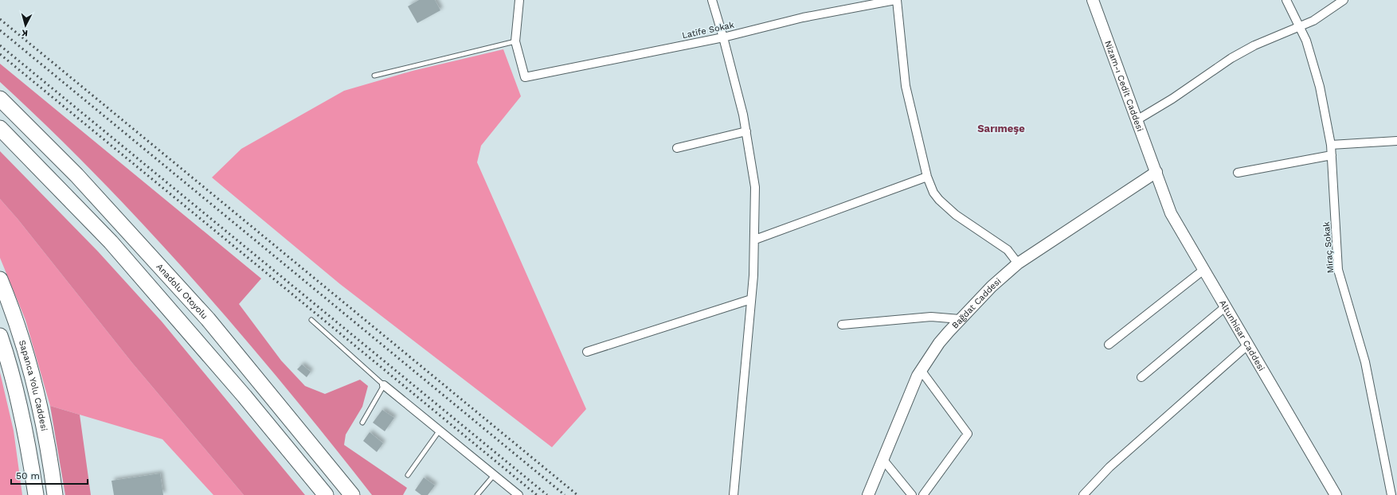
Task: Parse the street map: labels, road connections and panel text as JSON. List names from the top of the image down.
{
  "streets": {
    "highway": ["Anadolu Otoyolu", "Sapanca Yolu Caddesi"],
    "street": [
      "Latife Sokak",
      "Nizam-ı Cedit Caddesi",
      "Miraç Sokak",
      "Bağdat Caddesi",
      "Altunhisar Caddesi"
    ]
  },
  "crossings": [
    ["Nizam-ı Cedit Caddesi", "Bağdat Caddesi"],
    ["Nizam-ı Cedit Caddesi", "Altunhisar Caddesi"],
    ["Bağdat Caddesi", "Altunhisar Caddesi"]
  ],
  "districts": ["Sarımeşe"],
  "scale_bar": "50 m",
  "north": "bottom"
}
